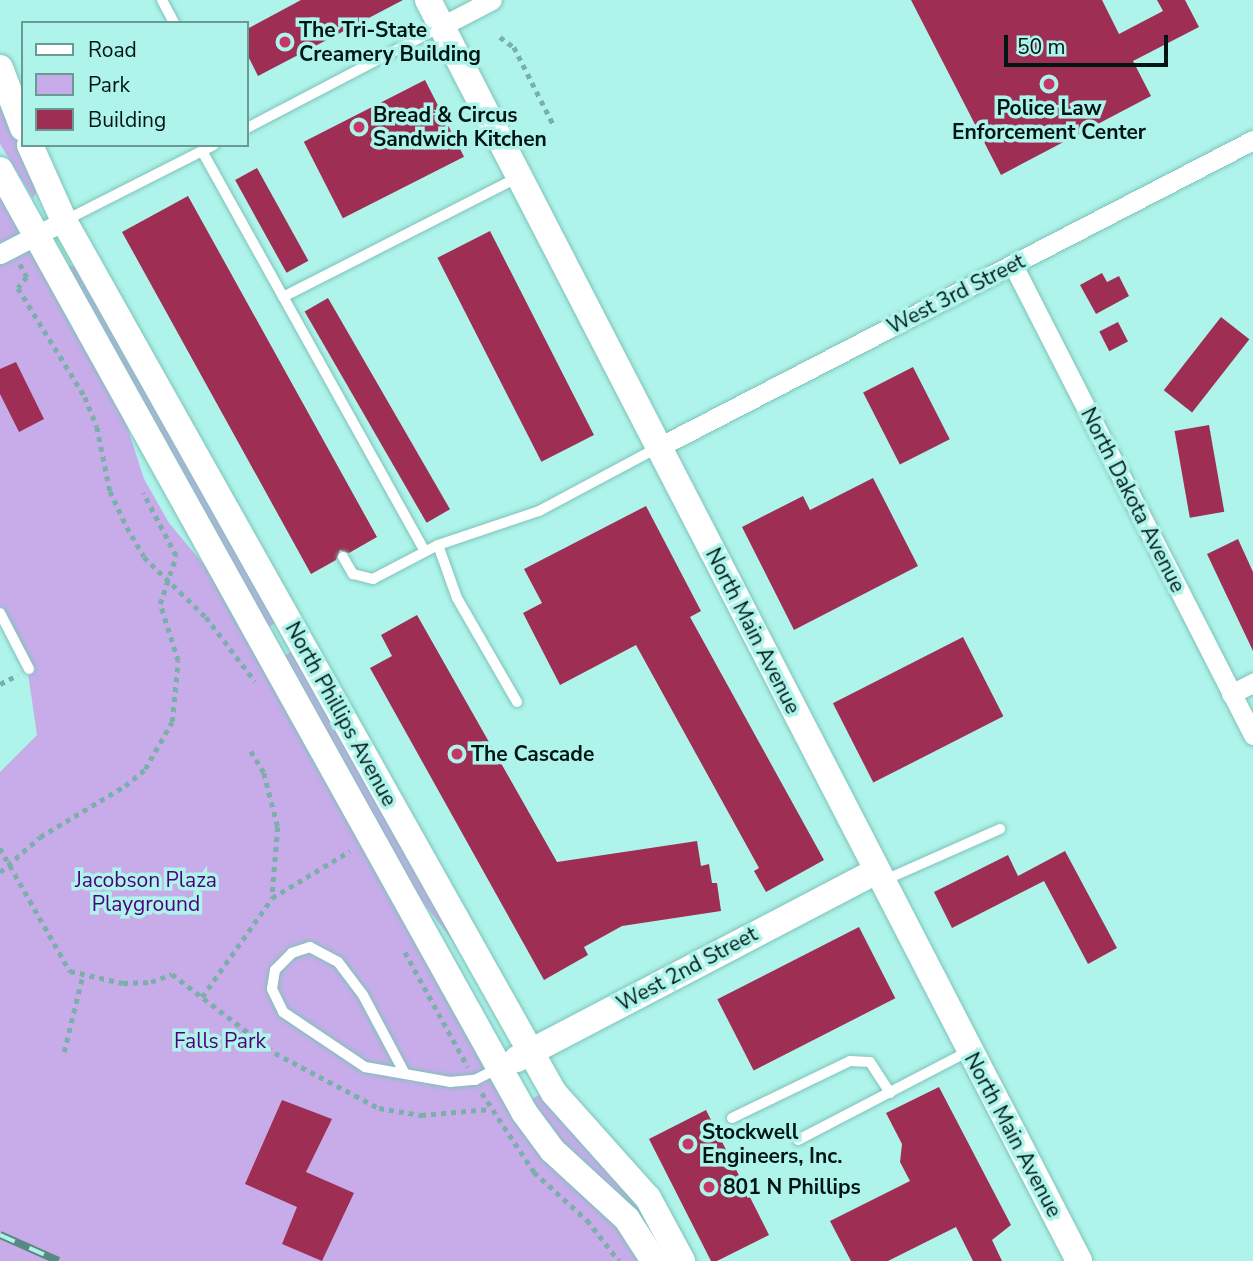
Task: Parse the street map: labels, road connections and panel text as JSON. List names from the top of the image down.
{
  "streets": {
    "street": [
      "West 3rd Street",
      "North Dakota Avenue",
      "North Main Avenue",
      "North Phillips Avenue",
      "West 2nd Street"
    ]
  },
  "crossings": [
    ["West 3rd Street", "North Dakota Avenue"],
    ["West 3rd Street", "North Main Avenue"],
    ["North Main Avenue", "West 2nd Street"],
    ["North Phillips Avenue", "West 2nd Street"]
  ],
  "parks": ["Jacobson Plaza Playground", "Falls Park"],
  "places": [
    "The Tri-State Creamery Building",
    "Police Law Enforcement Center",
    "Bread & Circus Sandwich Kitchen",
    "The Cascade",
    "Stockwell Engineers, Inc.",
    "801 N Phillips"
  ],
  "legend": ["Road", "Park", "Building"],
  "scale_bar": "50 m"
}
